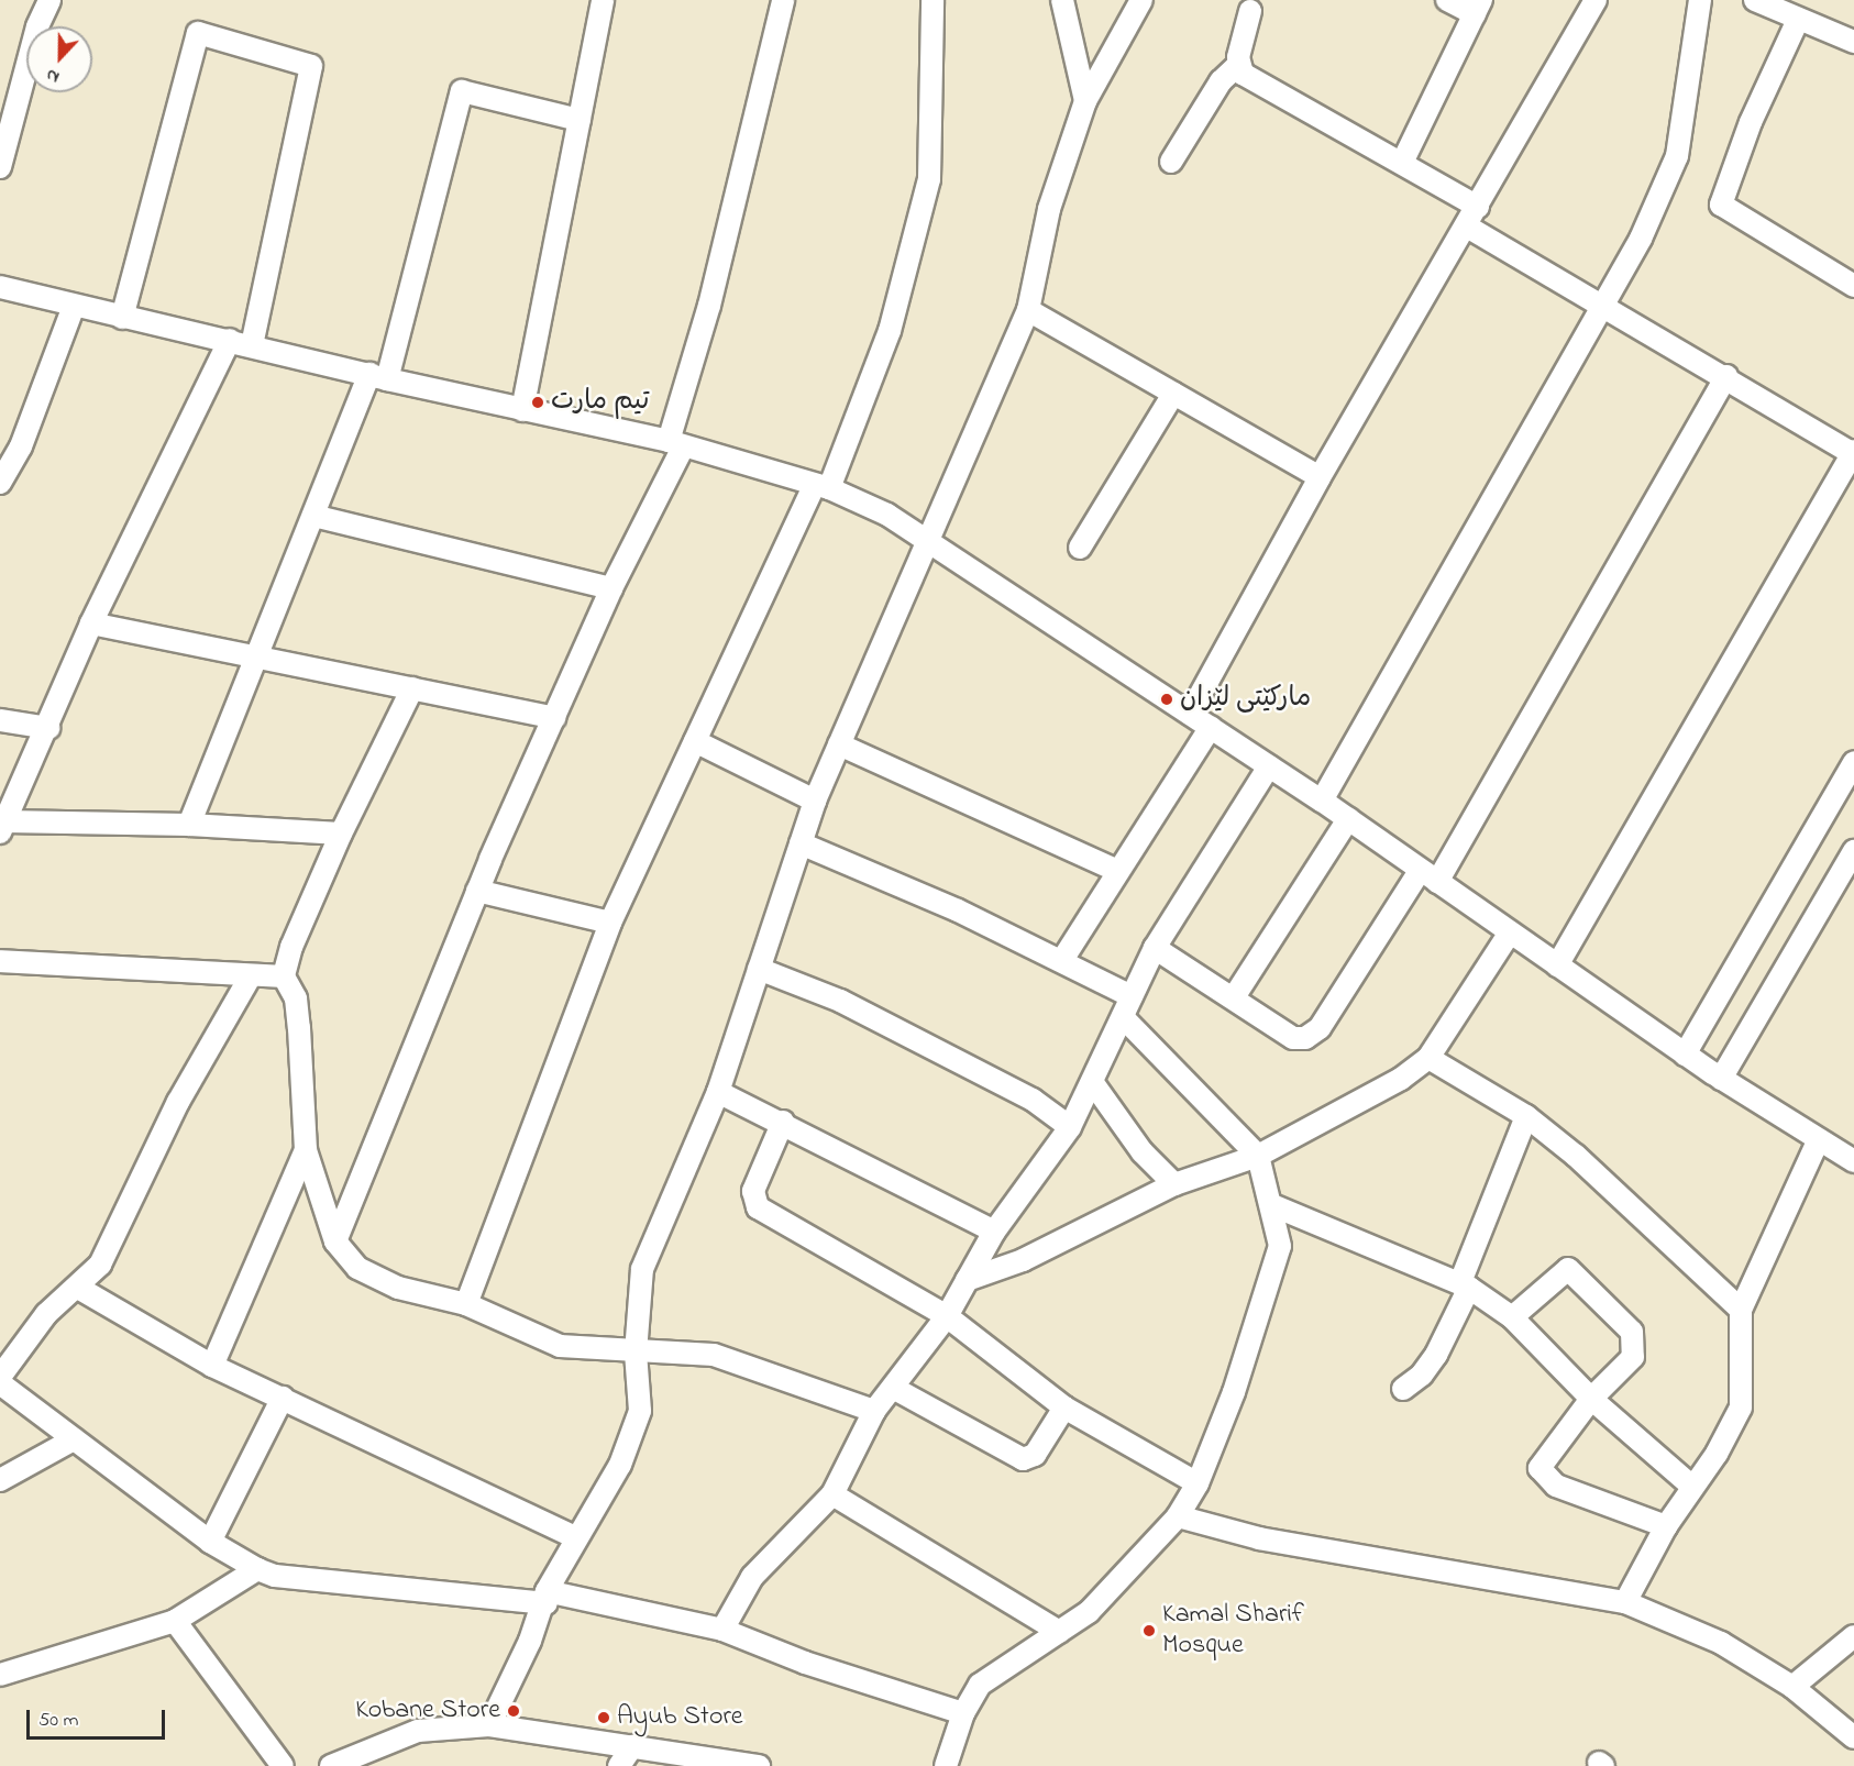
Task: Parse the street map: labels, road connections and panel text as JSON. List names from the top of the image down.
{
  "places": [
    "تيم مارت",
    "مارکێتی لێزان",
    "Kamal Sharif Mosque",
    "Kobane Store",
    "Ayub Store"
  ],
  "scale_bar": "50 m",
  "north": "bottom"
}
